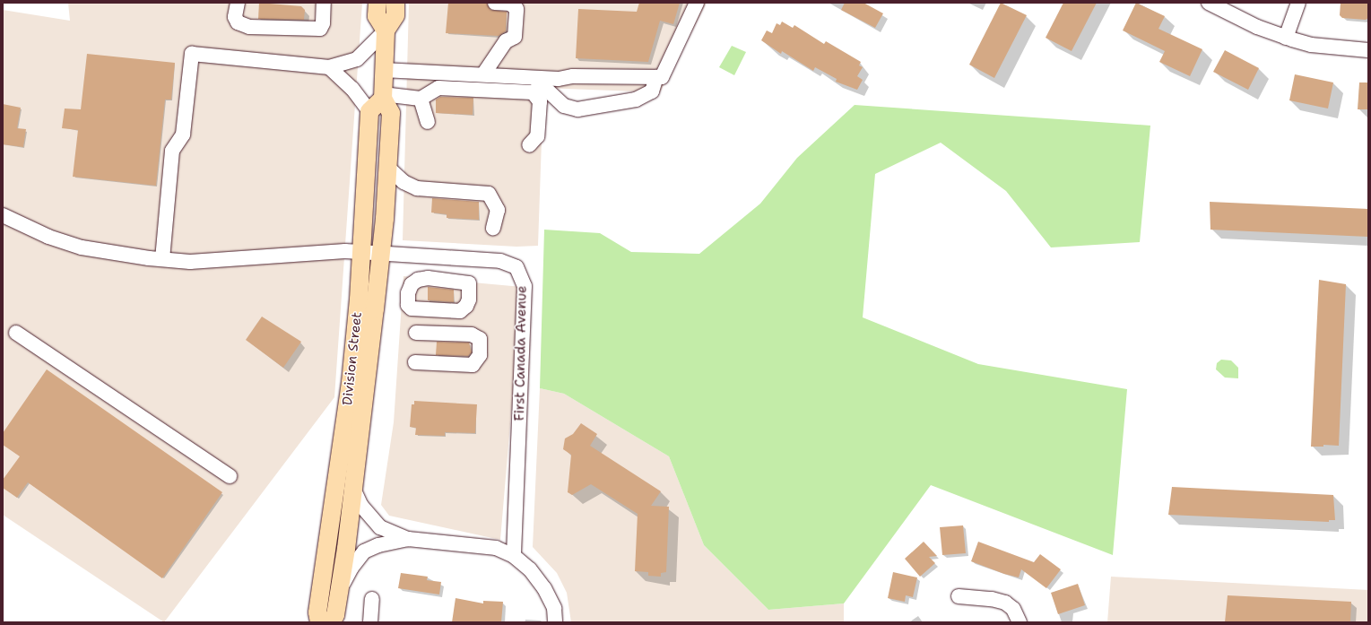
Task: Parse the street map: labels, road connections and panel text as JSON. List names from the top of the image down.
{
  "streets": {
    "main road": ["Division Street"],
    "street": ["First Canada Avenue"]
  },
  "crossings": [
    ["First Canada Avenue", "Division Street"]
  ]
}
